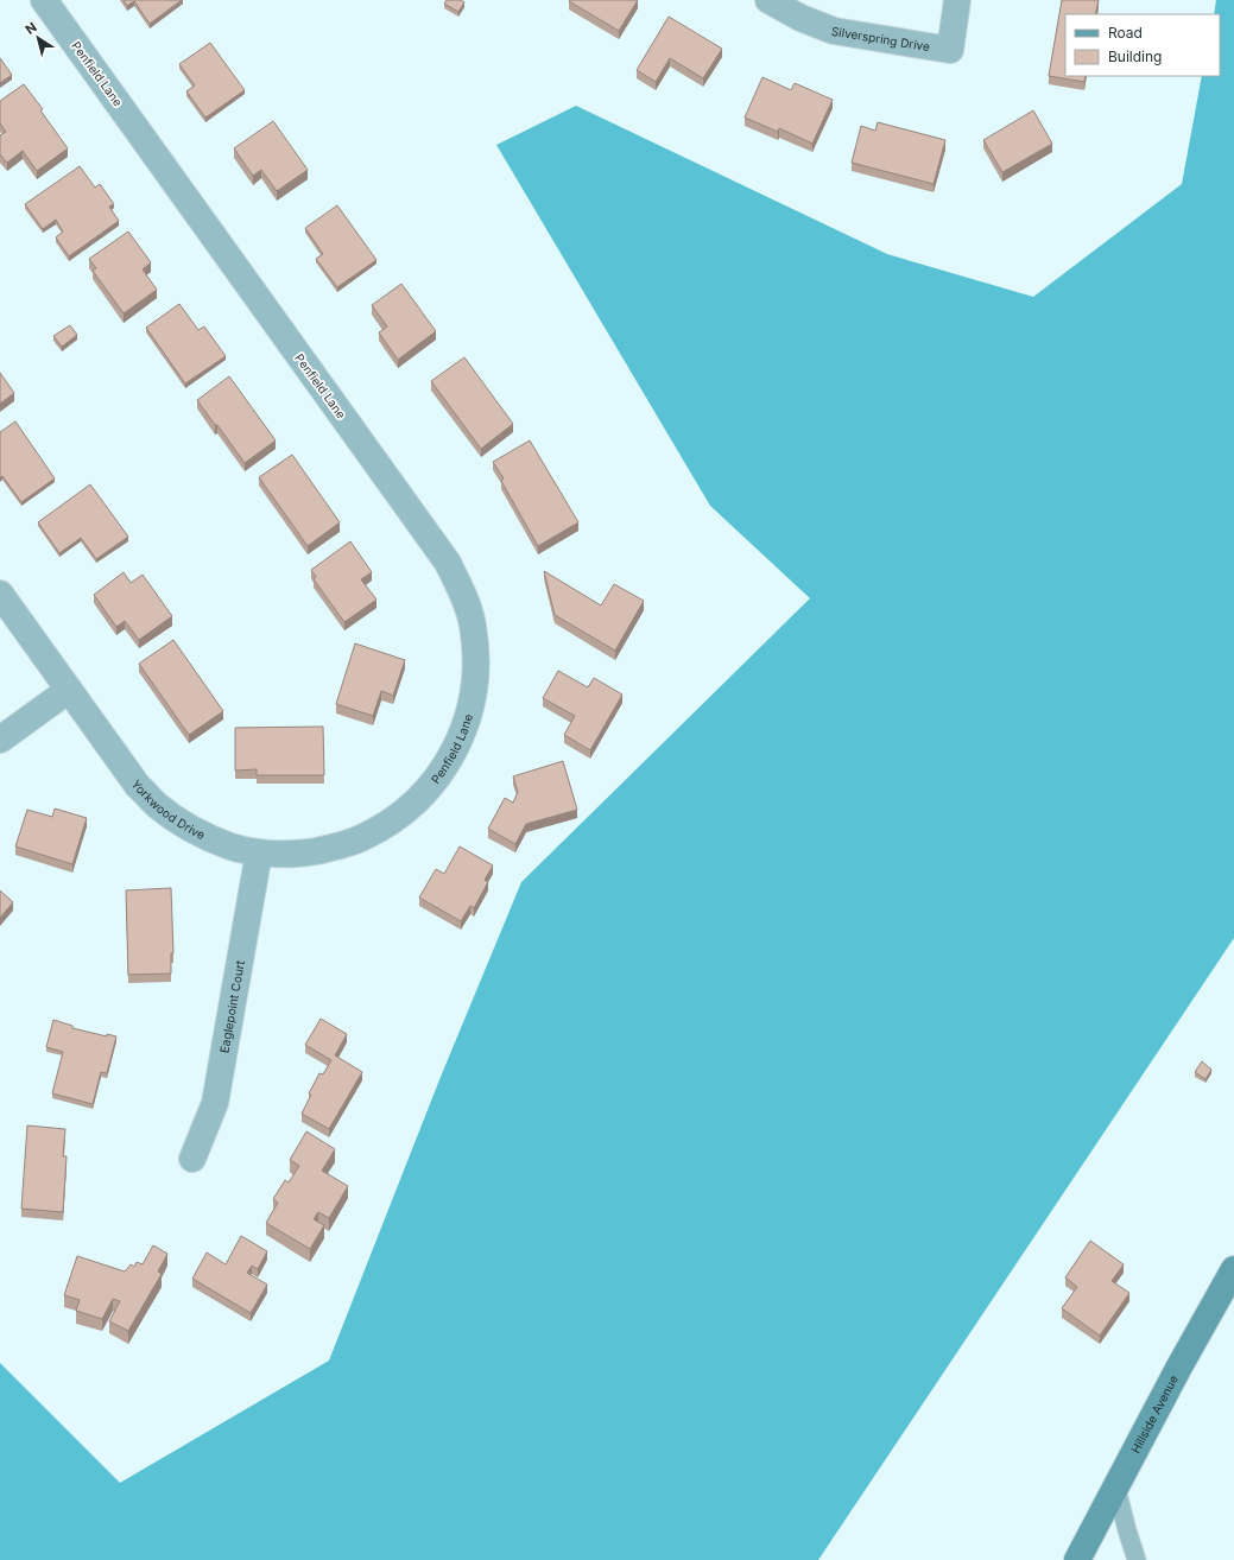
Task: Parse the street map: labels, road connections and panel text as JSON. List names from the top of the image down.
{
  "streets": {
    "street": [
      "Silverspring Drive",
      "Penfield Lane",
      "Yorkwood Drive",
      "Eaglepoint Court",
      "Hillside Avenue"
    ]
  },
  "crossings": [
    ["Penfield Lane", "Yorkwood Drive"],
    ["Yorkwood Drive", "Eaglepoint Court"]
  ],
  "legend": ["Road", "Building"],
  "north": "top left"
}
